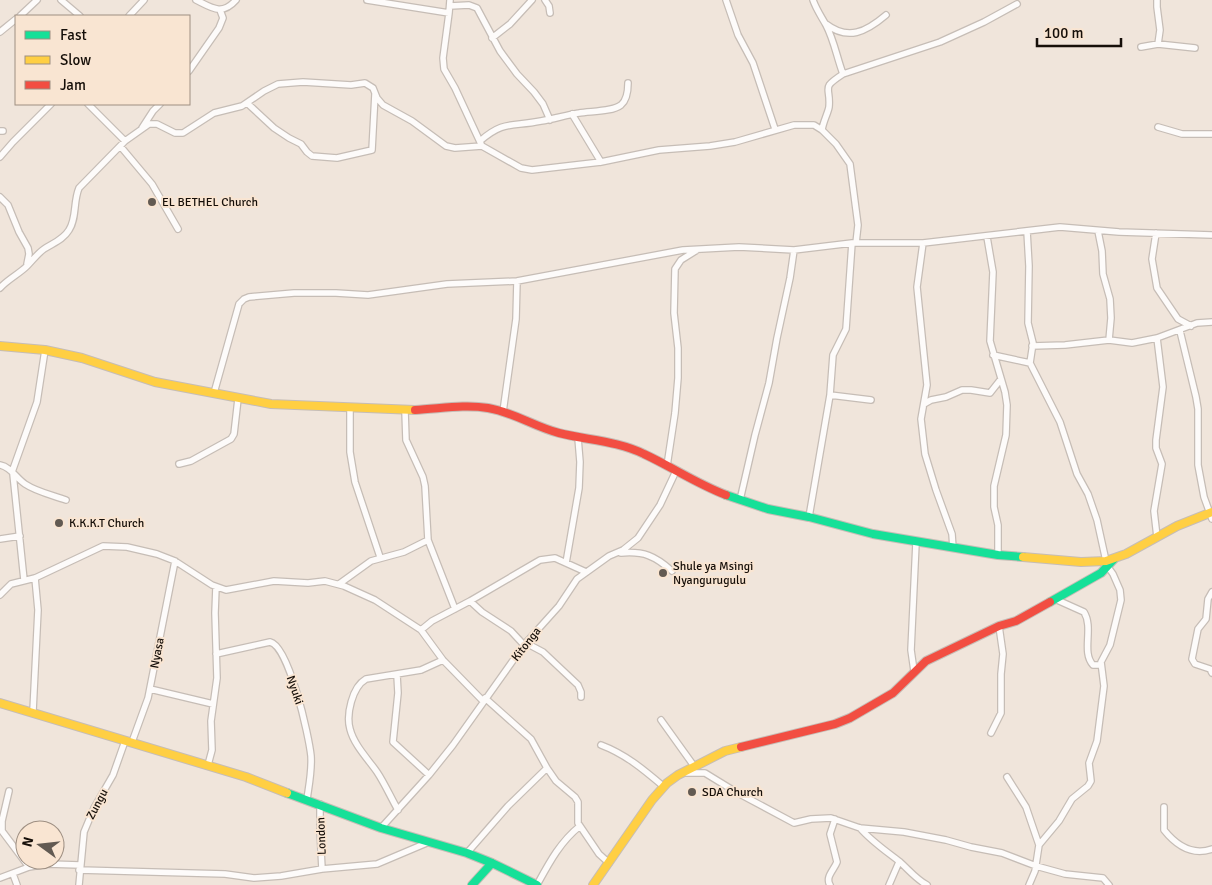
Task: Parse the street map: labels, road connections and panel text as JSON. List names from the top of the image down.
{
  "streets": {
    "street": [
      "Kitonga",
      "Nyasa",
      "Nyuki",
      "Zungu",
      "London"
    ]
  },
  "crossings": [
    ["Nyasa", "Zungu"]
  ],
  "places": [
    "EL BETHEL Church",
    "K.K.K.T Church",
    "Shule ya Msingi Nyangurugulu",
    "SDA Church"
  ],
  "legend": ["Fast", "Slow", "Jam"],
  "scale_bar": "100 m",
  "north": "left"
}
